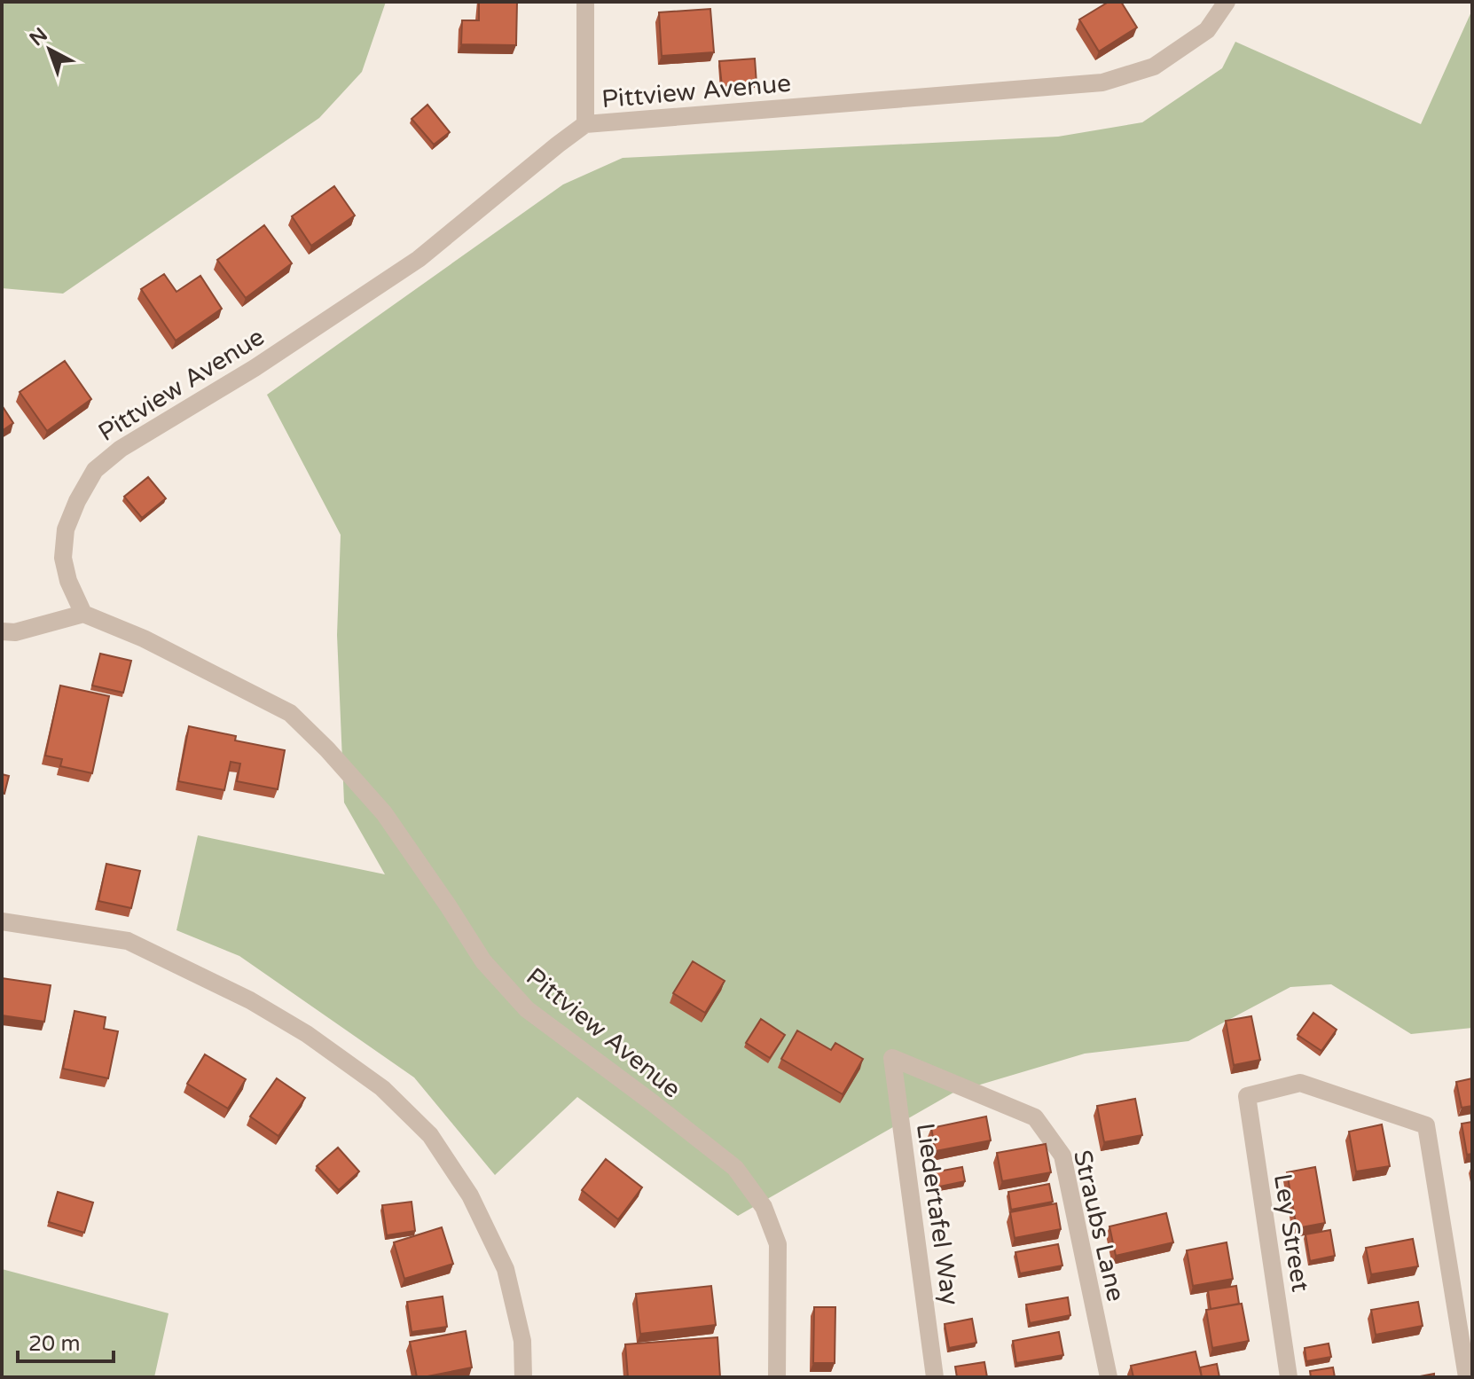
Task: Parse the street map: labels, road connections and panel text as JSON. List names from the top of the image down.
{
  "streets": {
    "street": [
      "Pittview Avenue",
      "Liedertafel Way",
      "Straubs Lane",
      "Ley Street"
    ]
  },
  "crossings": [
    ["Liedertafel Way", "Straubs Lane"]
  ],
  "scale_bar": "20 m",
  "north": "top left"
}
